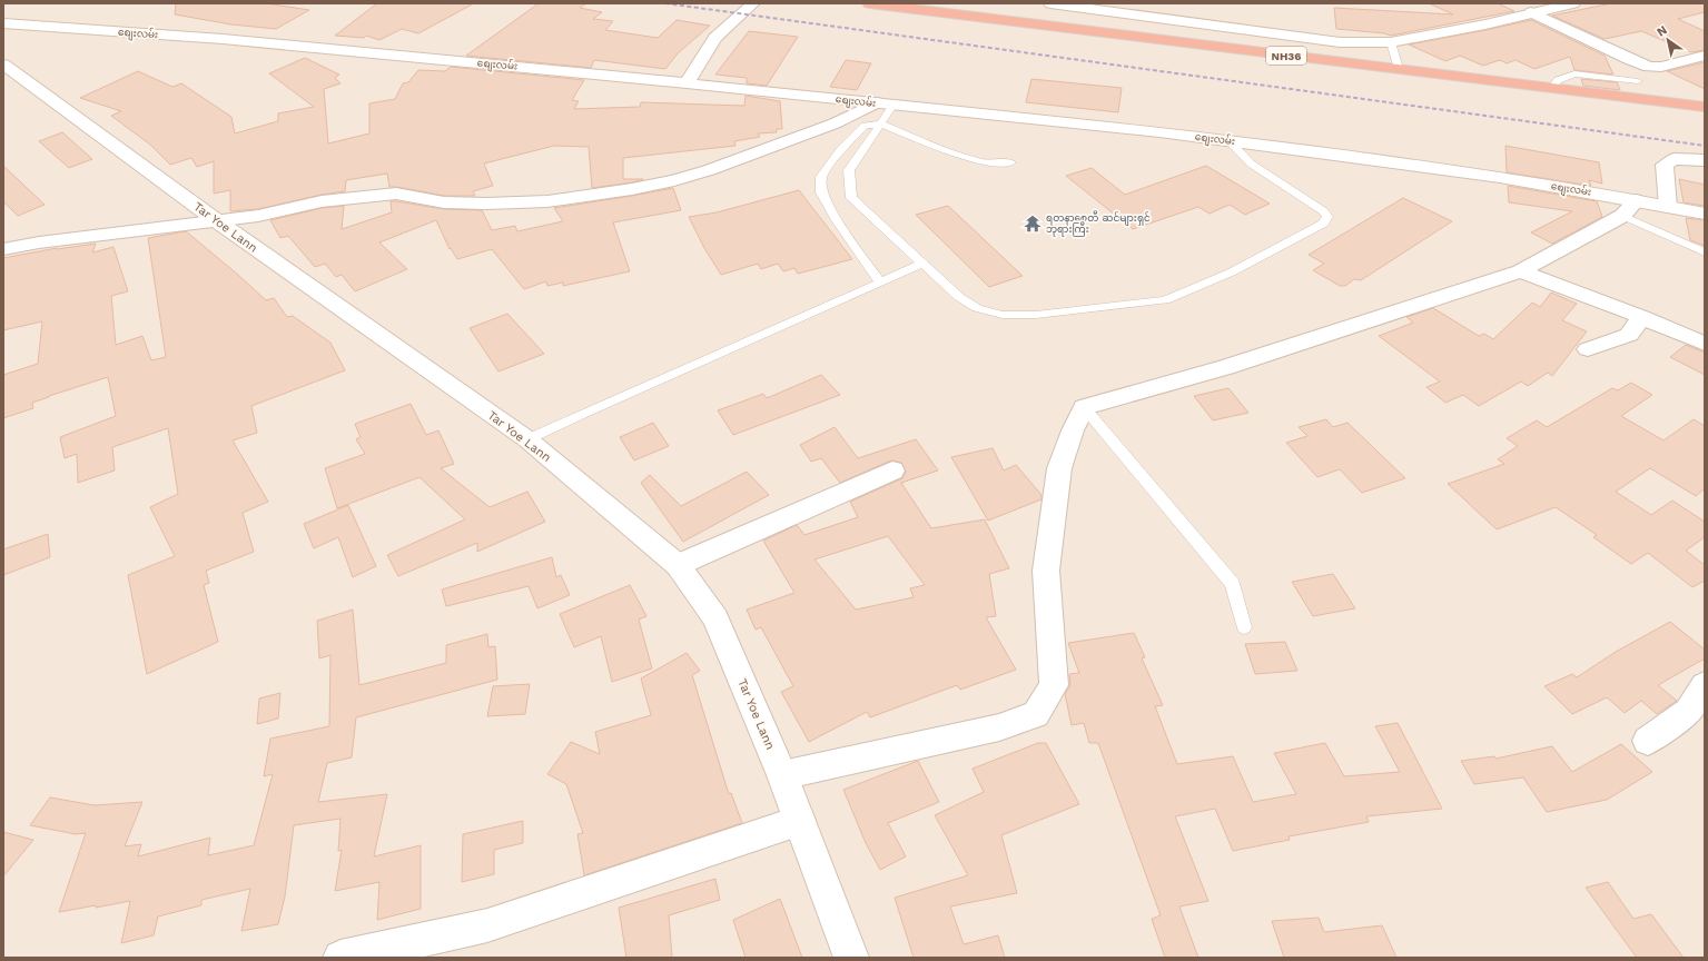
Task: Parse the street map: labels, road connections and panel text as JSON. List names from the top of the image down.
{
  "streets": {
    "highway": ["NH36"],
    "street": ["စျေးလမ်း", "Tar Yoe Lann"]
  },
  "places": {
    "temple": ["ရတနာစေတီ ဆင်များရှင် ဘုရားကြီး"]
  },
  "north": "top left"
}
